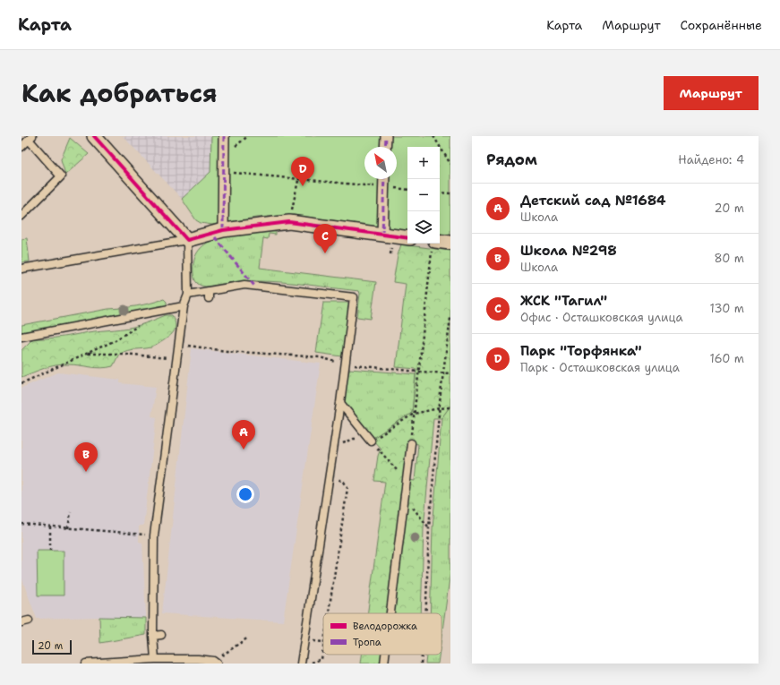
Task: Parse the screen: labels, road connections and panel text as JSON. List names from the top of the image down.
{
  "legend": ["Велодорожка", "Тропа"],
  "scale_bar": "20 m",
  "north": "top left",
  "page": {
    "header": "Карта",
    "nav": ["Карта", "Маршрут", "Сохранённые"],
    "title": "Как добраться",
    "buttons": "Маршрут",
    "heading": ["Рядом", "Найдено: 4"],
    "map_buttons": ["+", "−"],
    "pins": [
      "D",
      "C",
      "A",
      "B"
    ],
    "list": [
      {
        "mark": "A",
        "name": "Детский сад №1684",
        "note": "Школа",
        "value": "20 m"
      },
      {
        "mark": "B",
        "name": "Школа №298",
        "note": "Школа",
        "value": "80 m"
      },
      {
        "mark": "C",
        "name": "ЖСК \"Тагил\"",
        "note": "Офис · Осташковская улица",
        "value": "130 m"
      },
      {
        "mark": "D",
        "name": "Парк \"Торфянка\"",
        "note": "Парк · Осташковская улица",
        "value": "160 m"
      }
    ],
    "scale": "20 m"
  }
}
